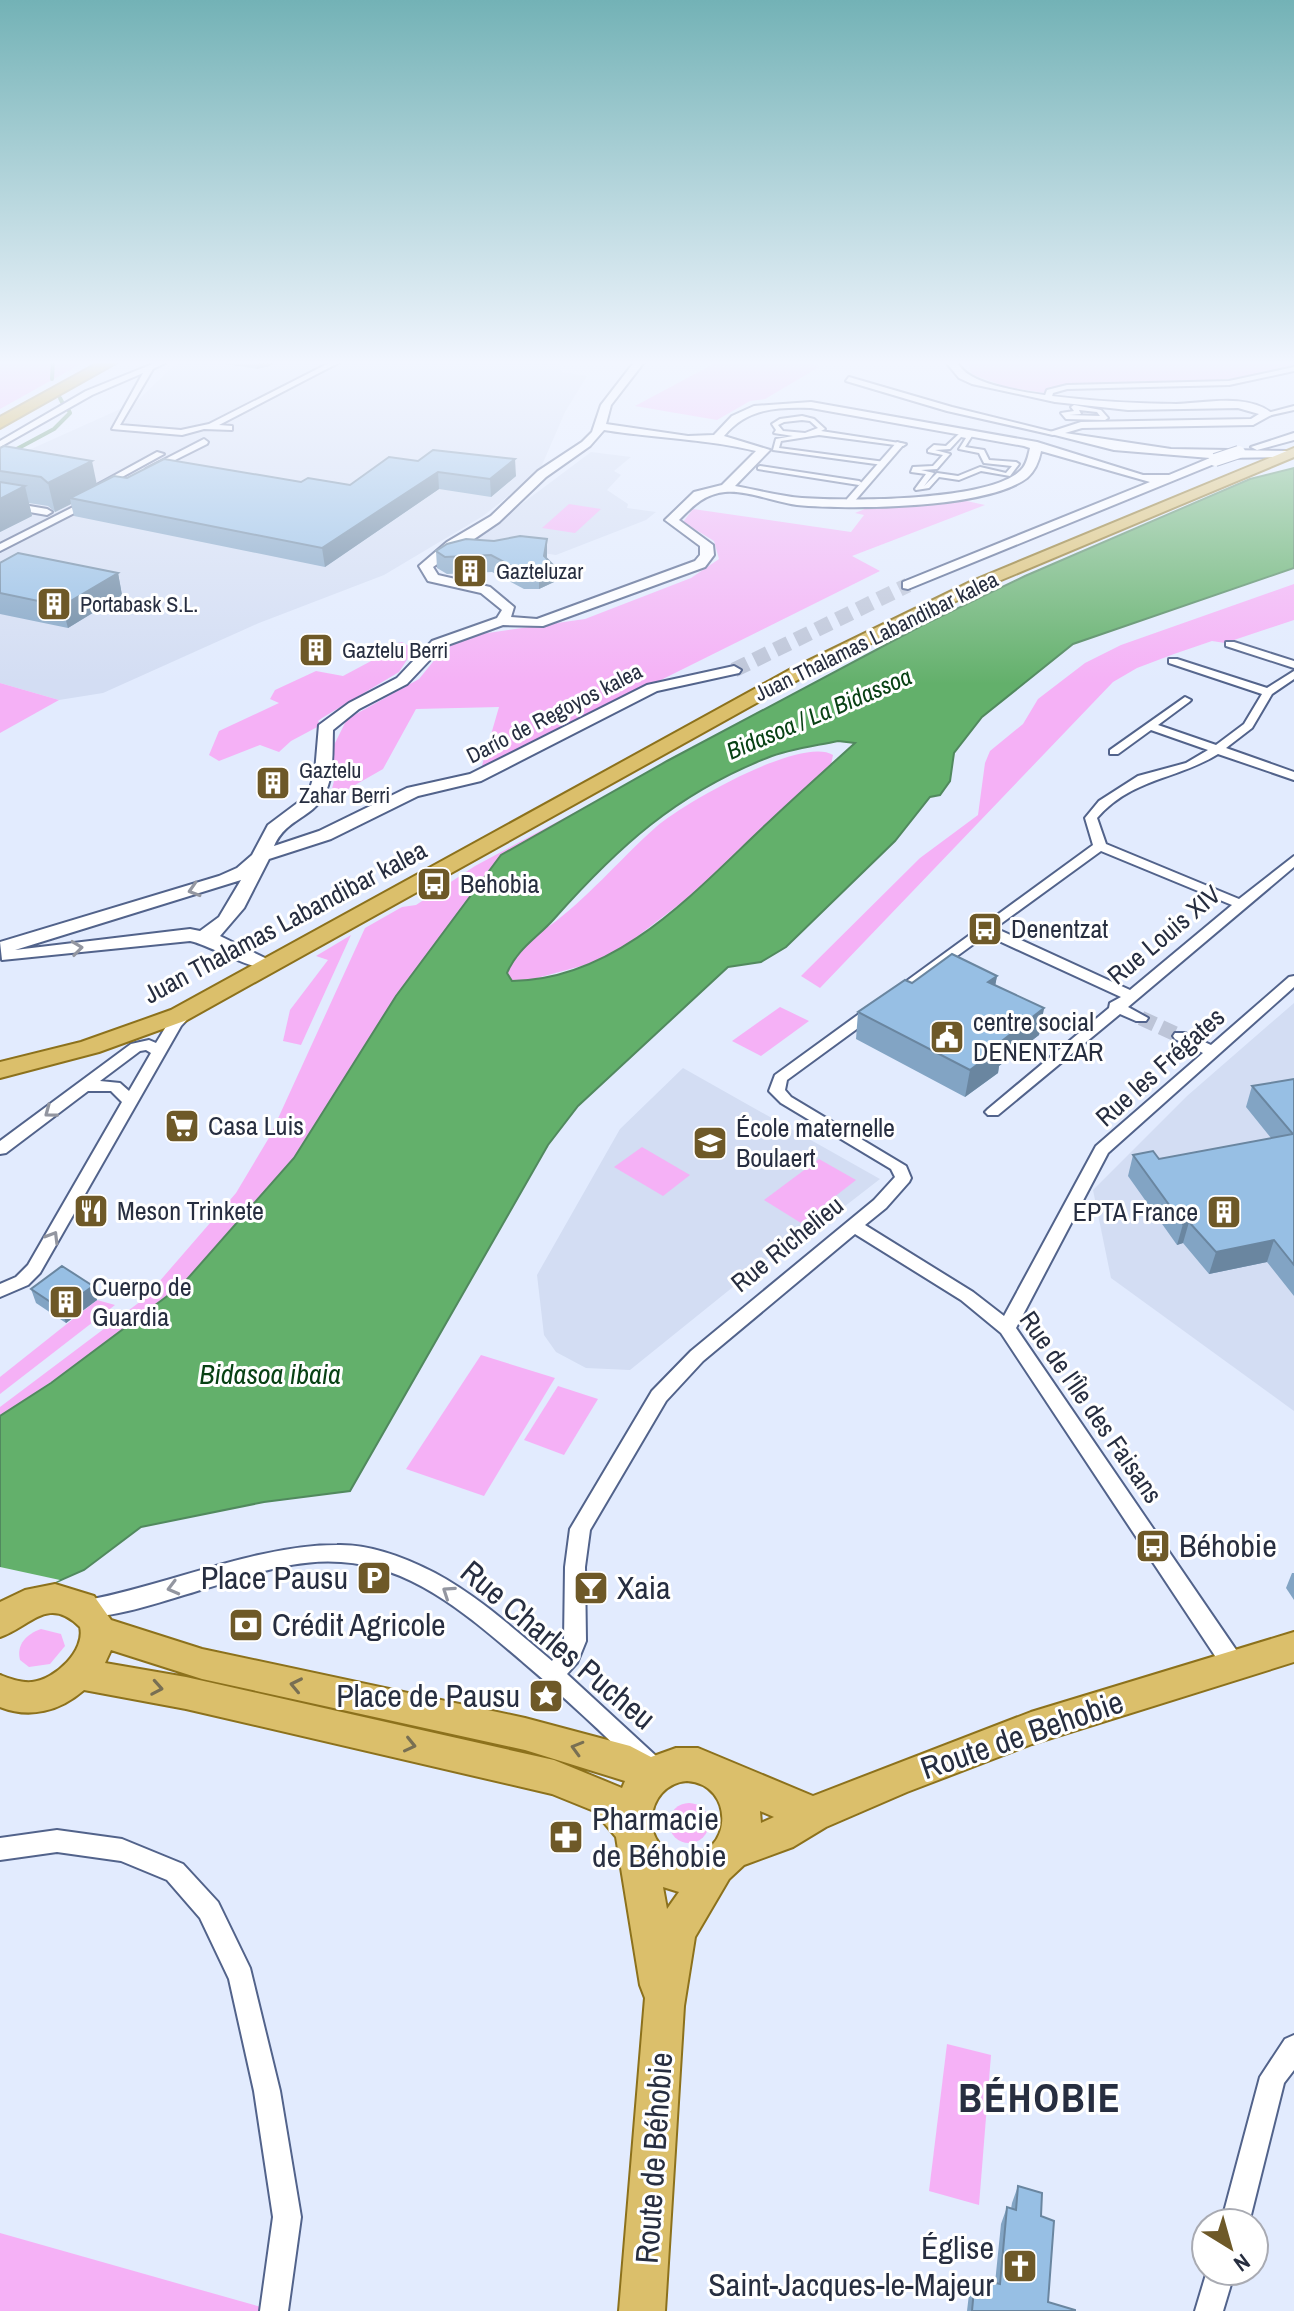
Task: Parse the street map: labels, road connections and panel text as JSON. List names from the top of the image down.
{
  "streets": {
    "main road": ["Juan Thalamas Labandibar kalea", "Route de Behobie", "Route de Béhobie"],
    "street": [
      "Darío de Regoyos kalea",
      "Rue Louis XIV",
      "Rue les Frégates",
      "Rue Richelieu",
      "Rue de l'Île des Faisans",
      "Rue Charles Pucheu"
    ]
  },
  "crossings": [
    ["Rue les Frégates", "Rue de l'Île des Faisans"],
    ["Rue Richelieu", "Rue de l'Île des Faisans"],
    ["Rue Richelieu", "Rue Charles Pucheu"],
    ["Rue de l'Île des Faisans", "Route de Behobie"],
    ["Rue Charles Pucheu", "Route de Behobie"],
    ["Rue Charles Pucheu", "Route de Béhobie"],
    ["Route de Behobie", "Route de Béhobie"]
  ],
  "one_way": ["Rue Charles Pucheu"],
  "districts": ["BÉHOBIE"],
  "water": ["Bidasoa / La Bidassoa", "Bidasoa ibaia"],
  "places": {
    "building": [
      "Gazteluzar",
      "Portabask S.L.",
      "Gaztelu Berri",
      "Gaztelu Zahar Berri",
      "EPTA France",
      "Cuerpo de Guardia"
    ],
    "bus stop": ["Behobia", "Denentzat", "Béhobie"],
    "public building": ["centre social DENENTZAR"],
    "supermarket": ["Casa Luis"],
    "school or university": ["École maternelle Boulaert"],
    "restaurant": ["Meson Trinkete"],
    "parking": ["Place Pausu"],
    "bar": ["Xaia"],
    "bank": ["Crédit Agricole"],
    "place": ["Place de Pausu"],
    "pharmacy": ["Pharmacie de Béhobie"],
    "church": ["Église Saint-Jacques-le-Majeur"]
  },
  "north": "bottom right"
}
